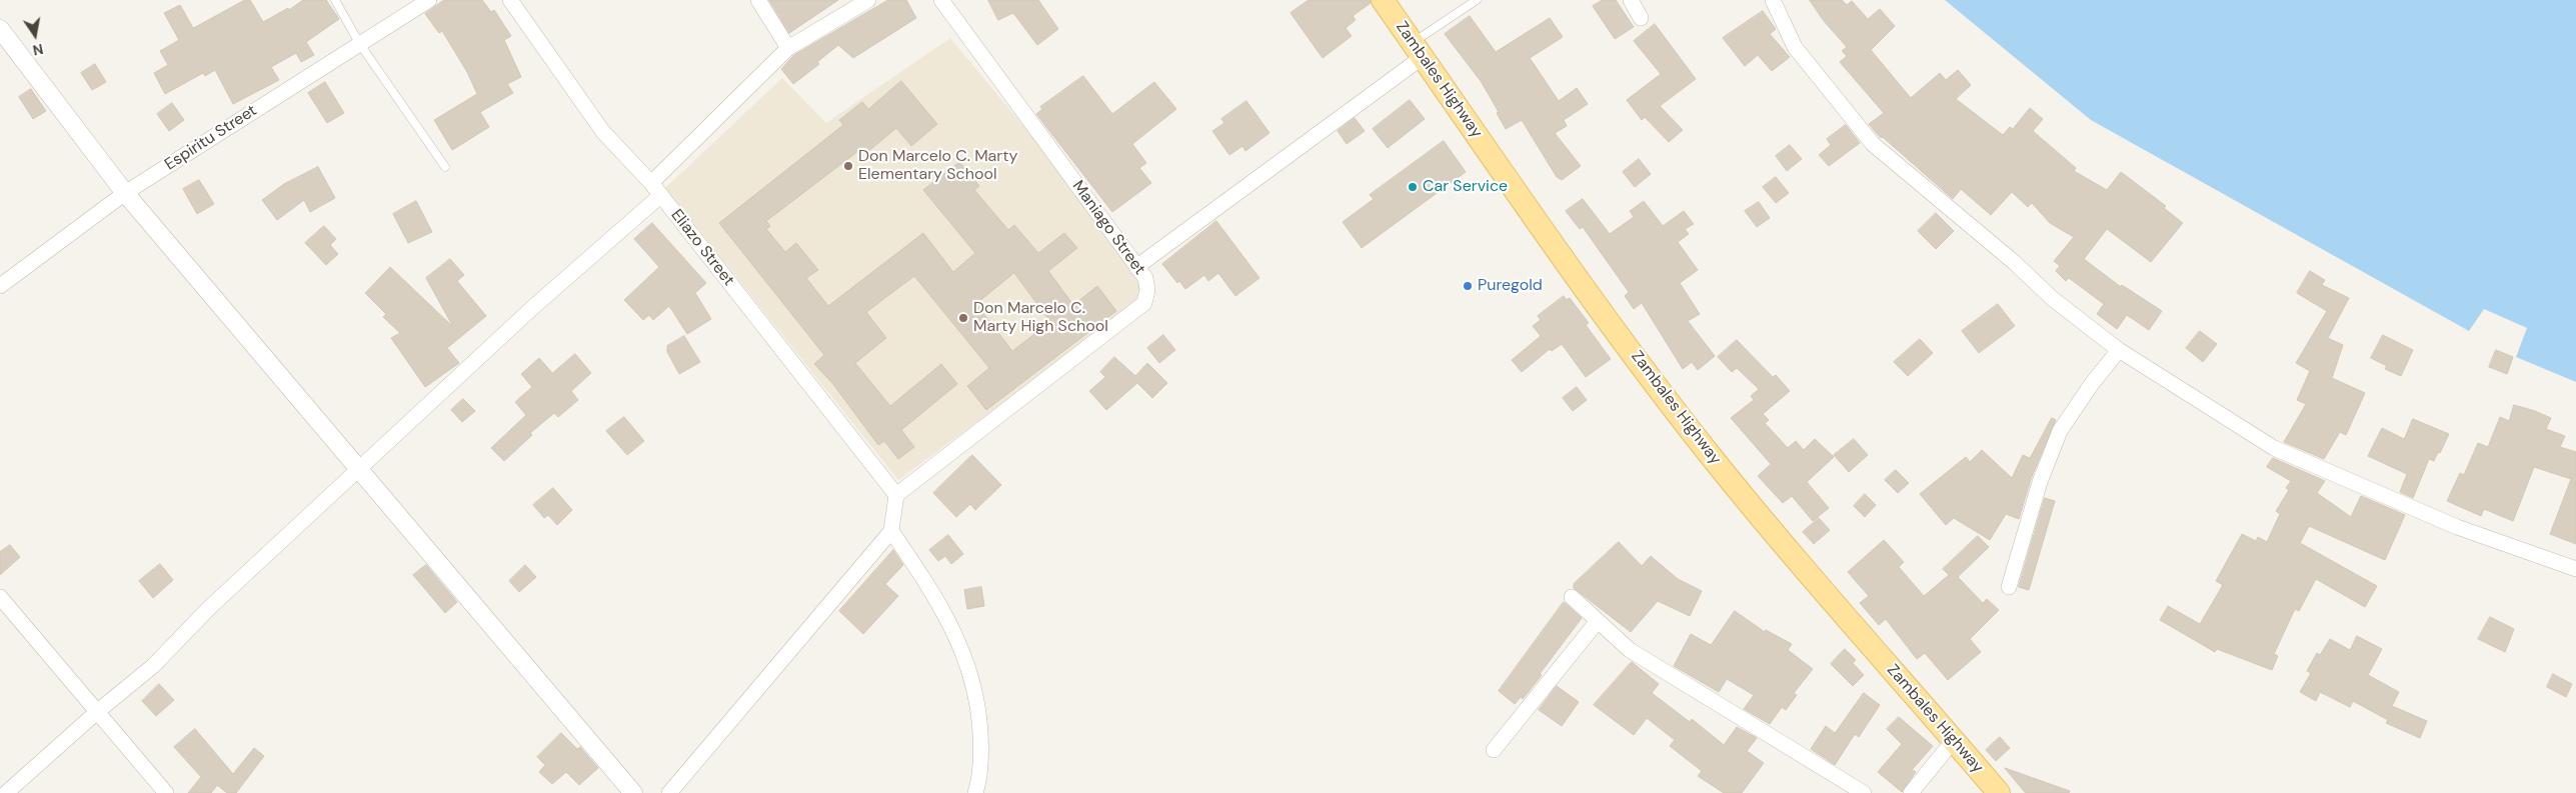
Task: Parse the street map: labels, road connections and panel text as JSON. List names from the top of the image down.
{
  "streets": {
    "main road": ["Zambales Highway"],
    "street": ["Espiritu Street", "Maniago Street", "Eliazo Street"]
  },
  "crossings": [
    ["Maniago Street", "Eliazo Street"]
  ],
  "places": [
    "Don Marcelo C. Marty Elementary School",
    "Car Service",
    "Puregold",
    "Don Marcelo C. Marty High School"
  ],
  "north": "bottom"
}
